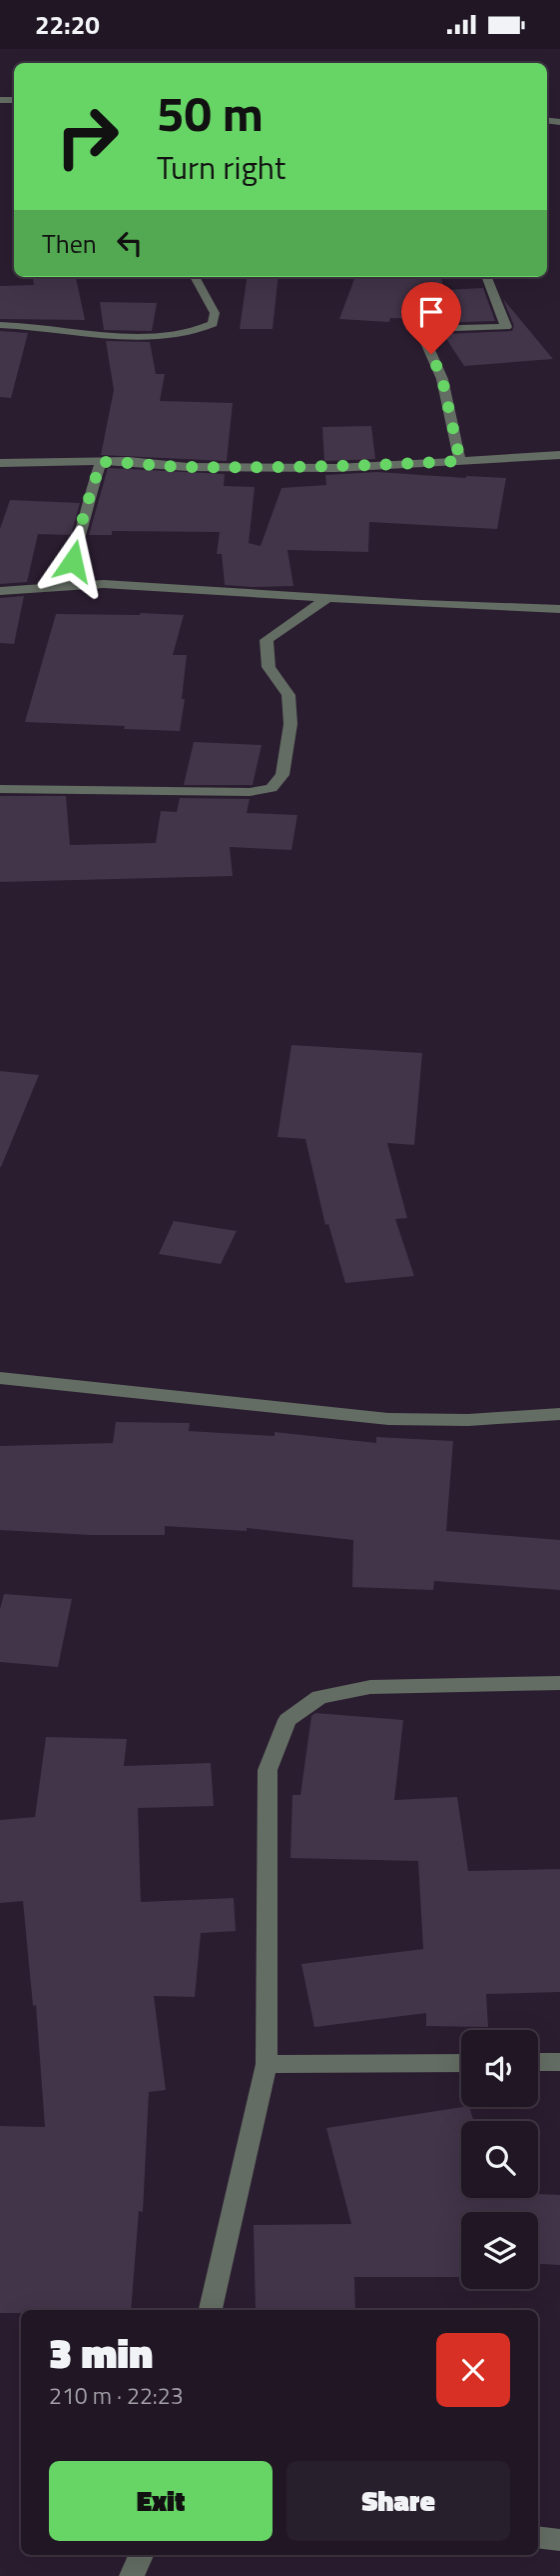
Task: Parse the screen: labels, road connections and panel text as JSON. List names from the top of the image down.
{
  "page": {
    "status": "22:20",
    "turn": ["50 m", "Turn right"],
    "then": "Then",
    "heading": ["3 min", "210 m · 22:23"],
    "buttons": ["Exit", "Share"]
  }
}
